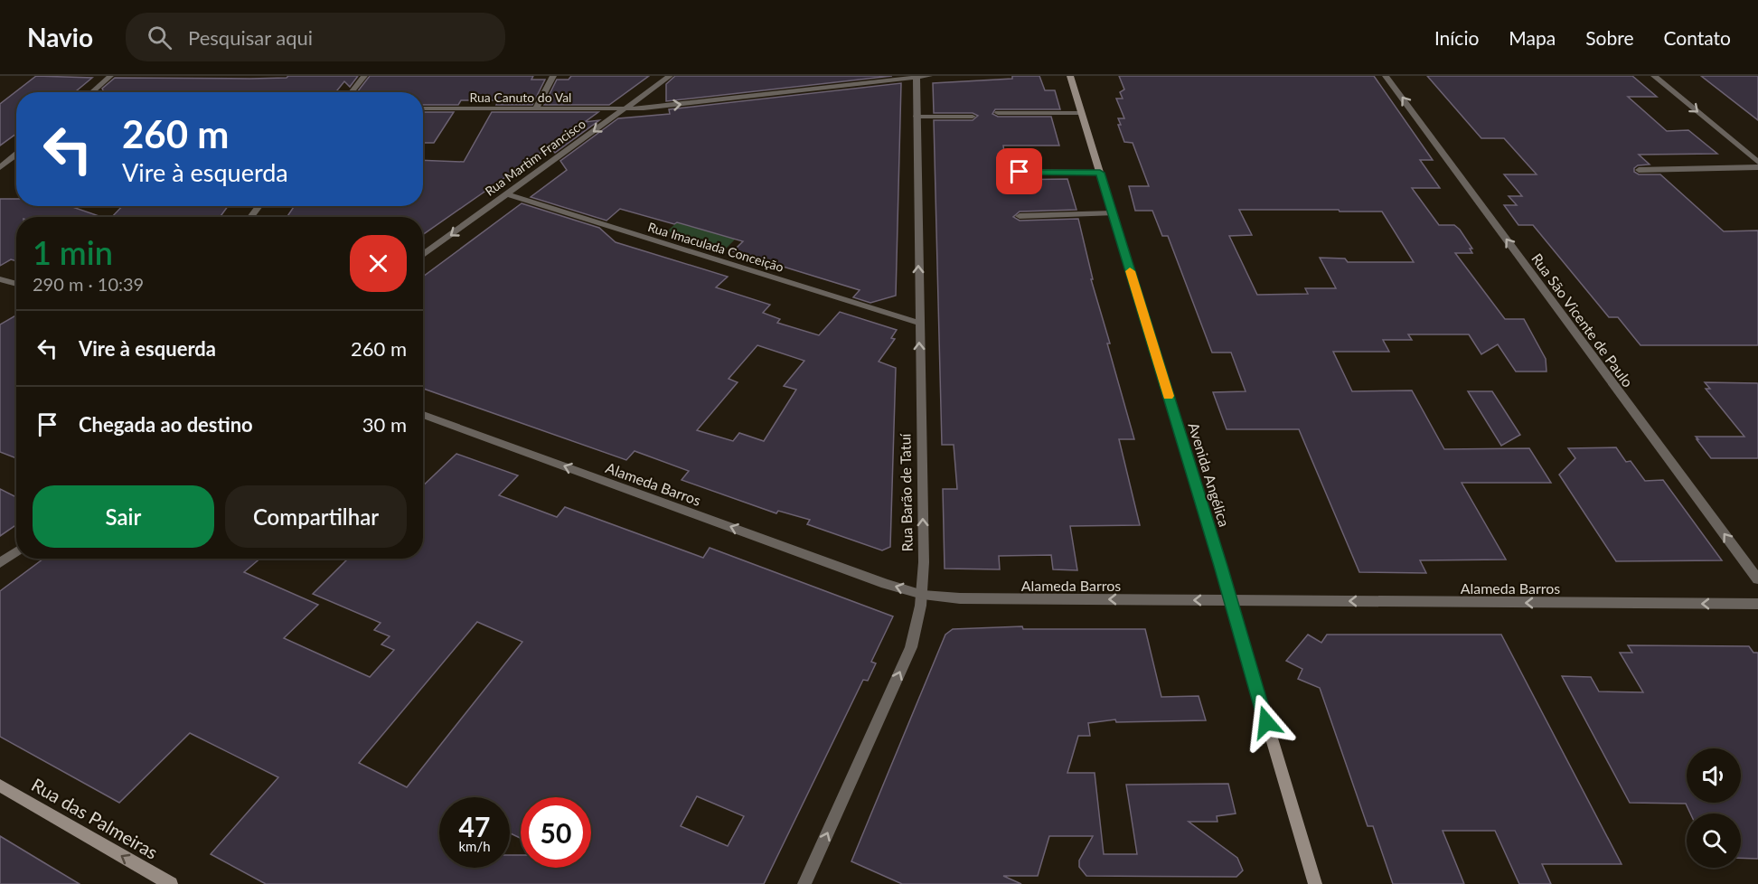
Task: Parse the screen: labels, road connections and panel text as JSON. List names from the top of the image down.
{
  "streets": {
    "main road": ["Avenida Angélica", "Rua das Palmeiras"],
    "street": [
      "Rua Canuto do Val",
      "Rua Martim Francisco",
      "Rua Imaculada Conceição",
      "Rua São Vicente de Paulo",
      "Alameda Barros",
      "Rua Barão de Tatuí"
    ]
  },
  "crossings": [
    ["Rua Canuto do Val", "Rua Martim Francisco"],
    ["Rua Canuto do Val", "Rua Barão de Tatuí"],
    ["Rua Martim Francisco", "Rua Imaculada Conceição"],
    ["Rua Imaculada Conceição", "Rua Barão de Tatuí"],
    ["Avenida Angélica", "Alameda Barros"],
    ["Alameda Barros", "Rua Barão de Tatuí"]
  ],
  "one_way": [
    "Rua Canuto do Val",
    "Rua Martim Francisco",
    "Rua São Vicente de Paulo",
    "Alameda Barros",
    "Rua Barão de Tatuí",
    "Rua das Palmeiras"
  ],
  "page": {
    "header": "Navio",
    "search": "Pesquisar aqui",
    "nav": [
      "Início",
      "Mapa",
      "Sobre",
      "Contato"
    ],
    "turn": ["260 m", "Vire à esquerda"],
    "heading": ["1 min", "290 m · 10:39"],
    "list": [
      {
        "name": "Vire à esquerda",
        "value": "260 m"
      },
      {
        "name": "Chegada ao destino",
        "value": "30 m"
      }
    ],
    "buttons": ["Sair", "Compartilhar"],
    "speed": "47 km/h",
    "limit": "50"
  }
}
